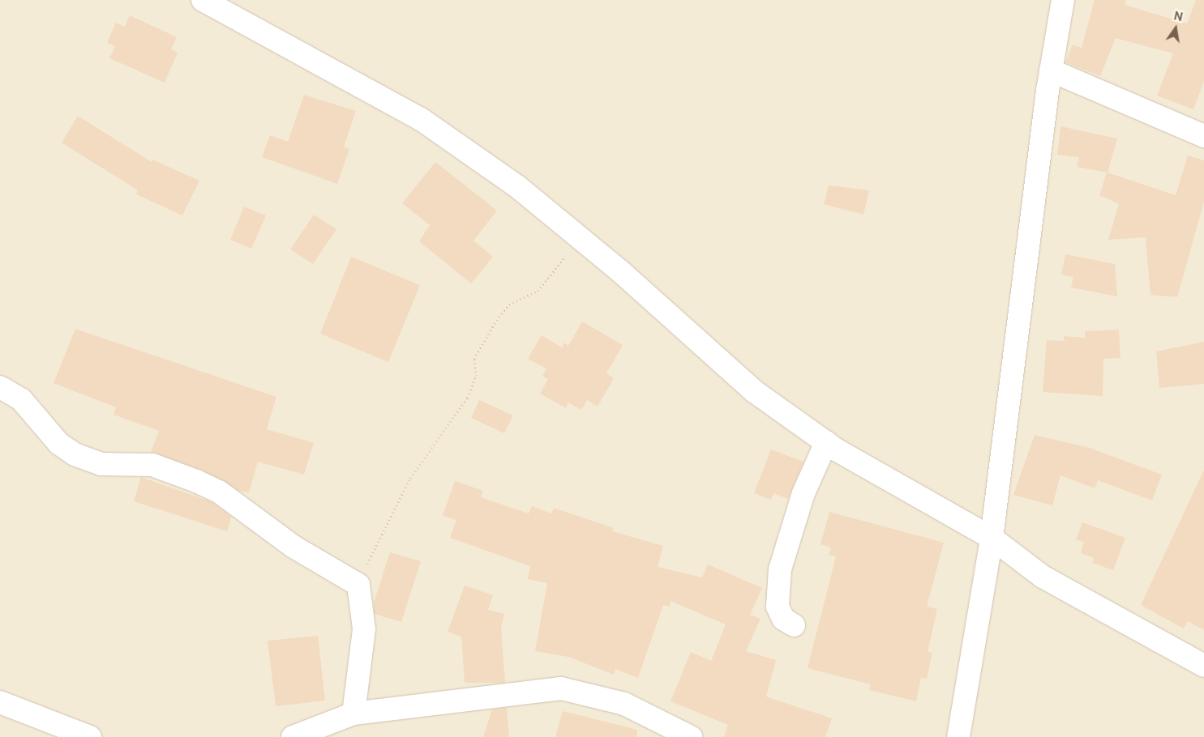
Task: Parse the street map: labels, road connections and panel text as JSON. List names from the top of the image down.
{
  "north": "top"
}
